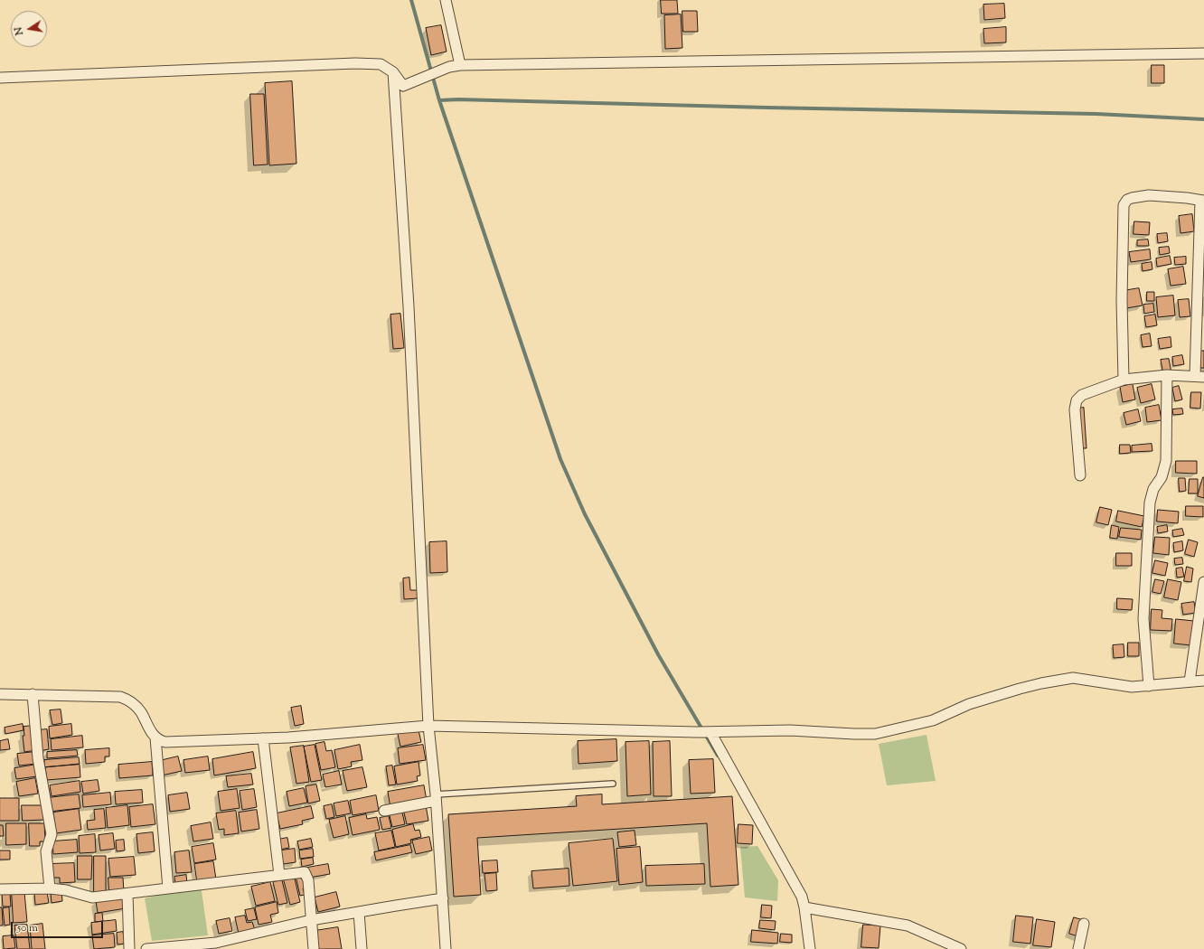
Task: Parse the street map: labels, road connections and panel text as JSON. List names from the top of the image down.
{
  "scale_bar": "50 m",
  "north": "left"
}
